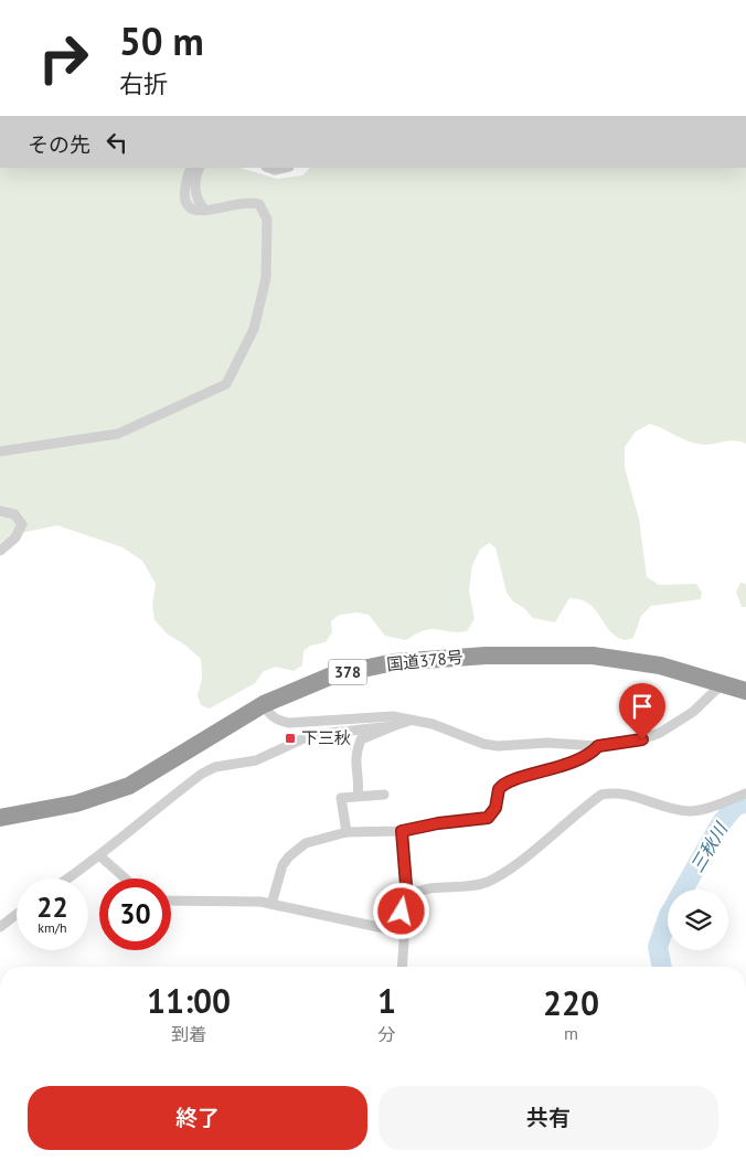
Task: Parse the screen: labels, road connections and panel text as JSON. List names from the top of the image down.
{
  "streets": {
    "highway": ["国道378号", "378"]
  },
  "water": ["三秋川"],
  "places": {
    "transit": ["下三秋"]
  },
  "page": {
    "turn": ["50 m", "右折"],
    "then": "その先",
    "speed": "22 km/h",
    "limit": "30",
    "eta": [
      "11:00",
      "到着",
      "1",
      "分",
      "220",
      "m"
    ],
    "buttons": ["終了", "共有"]
  }
}
